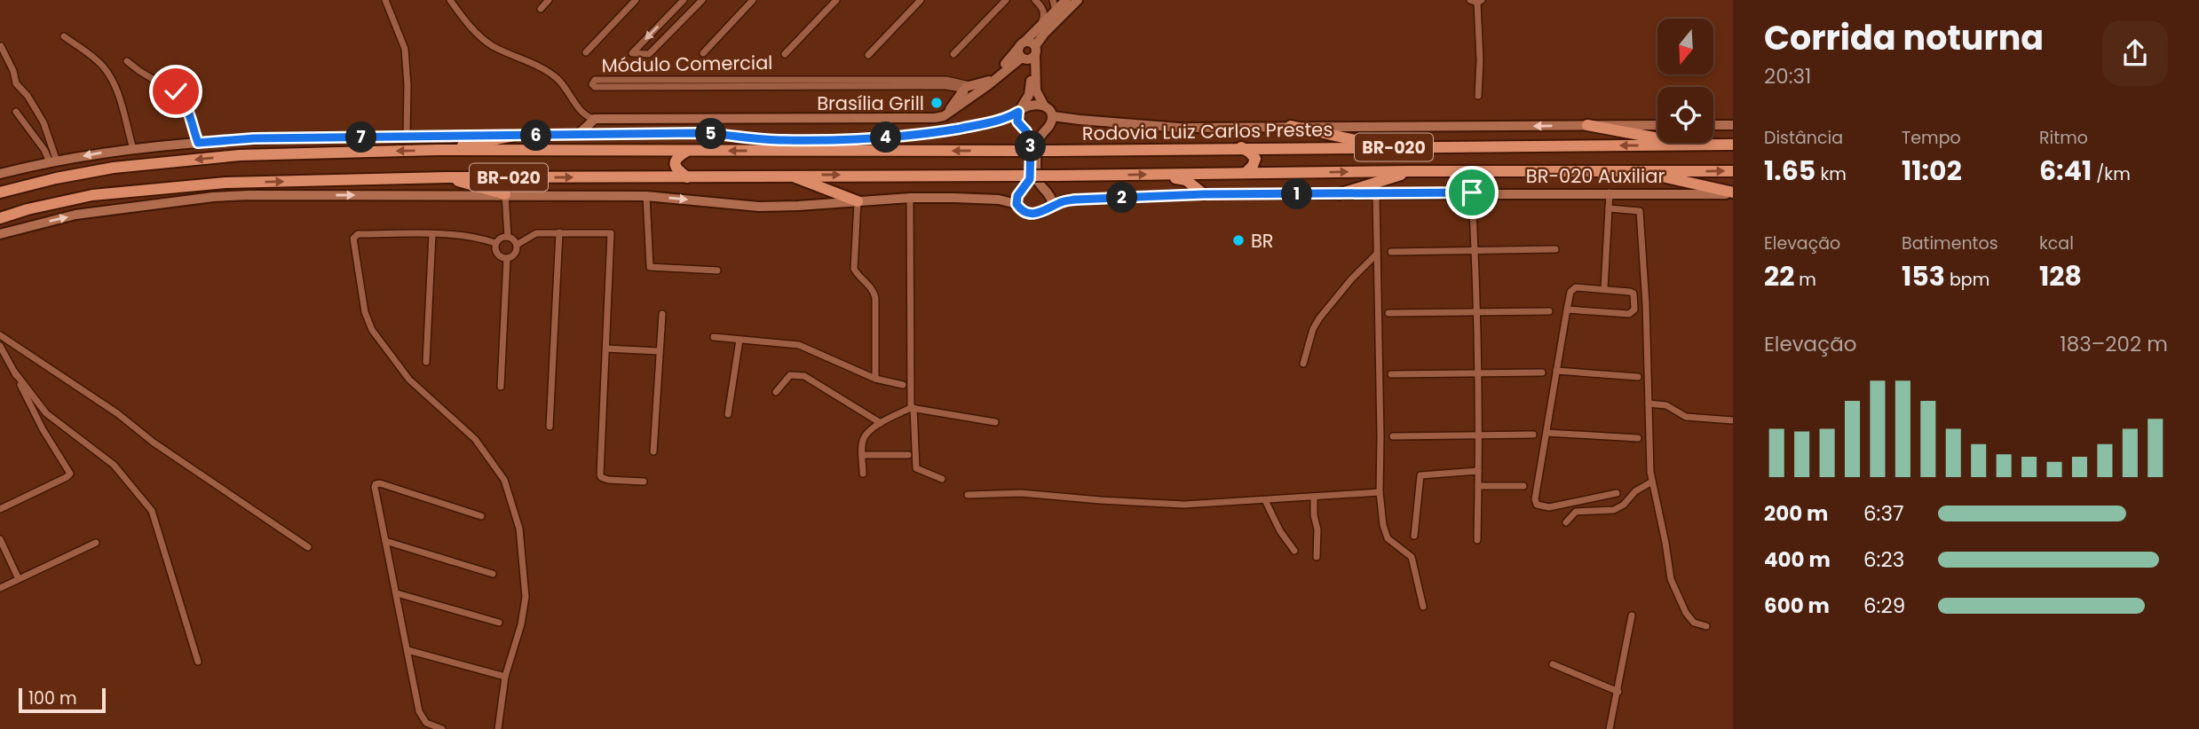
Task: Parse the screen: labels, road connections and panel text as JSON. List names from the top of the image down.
{
  "streets": {
    "highway": ["Rodovia Luiz Carlos Prestes", "BR-020"],
    "main road": ["BR-020 Auxiliar"],
    "street": ["Módulo Comercial"]
  },
  "crossings": [
    ["Rodovia Luiz Carlos Prestes", "BR-020"]
  ],
  "places": ["Brasília Grill", "BR"],
  "scale_bar": "100 m",
  "north": "bottom",
  "page": {
    "heading": ["Corrida noturna", "20:31"],
    "stats": [
      ["Distância", "1.65 km"],
      ["Tempo", "11:02"],
      ["Ritmo", "6:41 /km"],
      ["Elevação", "22 m"],
      ["Batimentos", "153 bpm"],
      ["kcal", "128"]
    ],
    "pins": [
      "5",
      "6",
      "4",
      "7",
      "3",
      "1",
      "2"
    ],
    "chart": ["Elevação", "183–202 m"],
    "list": [
      {
        "name": "200 m",
        "note": "6:37"
      },
      {
        "name": "400 m",
        "note": "6:23"
      },
      {
        "name": "600 m",
        "note": "6:29"
      }
    ],
    "scale": "100 m"
  }
}
